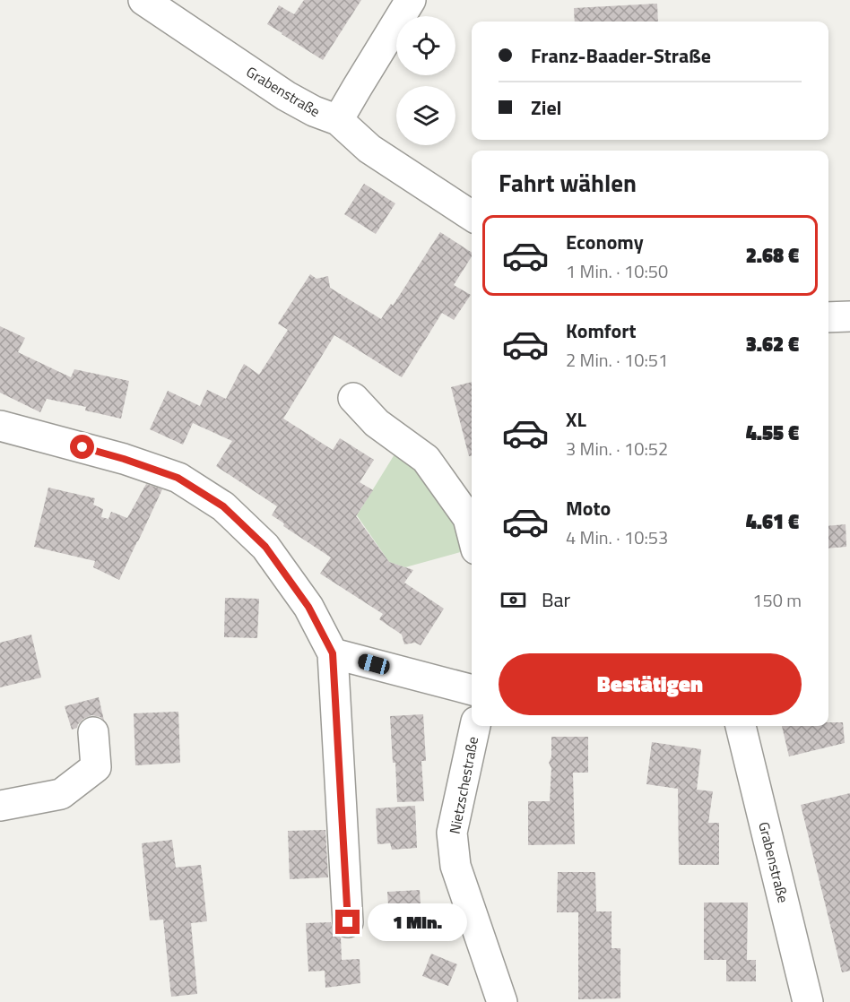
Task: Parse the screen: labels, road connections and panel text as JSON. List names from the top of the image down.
{
  "streets": {
    "street": ["Grabenstraße", "Nietzschestraße"]
  },
  "page": {
    "banner": ["Franz-Baader-Straße", "Ziel"],
    "heading": "Fahrt wählen",
    "list": [
      {
        "name": "Economy",
        "note": "1 Min. · 10:50",
        "value": "2.68 €"
      },
      {
        "name": "Komfort",
        "note": "2 Min. · 10:51",
        "value": "3.62 €"
      },
      {
        "name": "XL",
        "note": "3 Min. · 10:52",
        "value": "4.55 €"
      },
      {
        "name": "Moto",
        "note": "4 Min. · 10:53",
        "value": "4.61 €"
      }
    ],
    "pay": ["Bar", "150 m"],
    "buttons": "Bestätigen",
    "bubble": "1 Min."
  }
}
